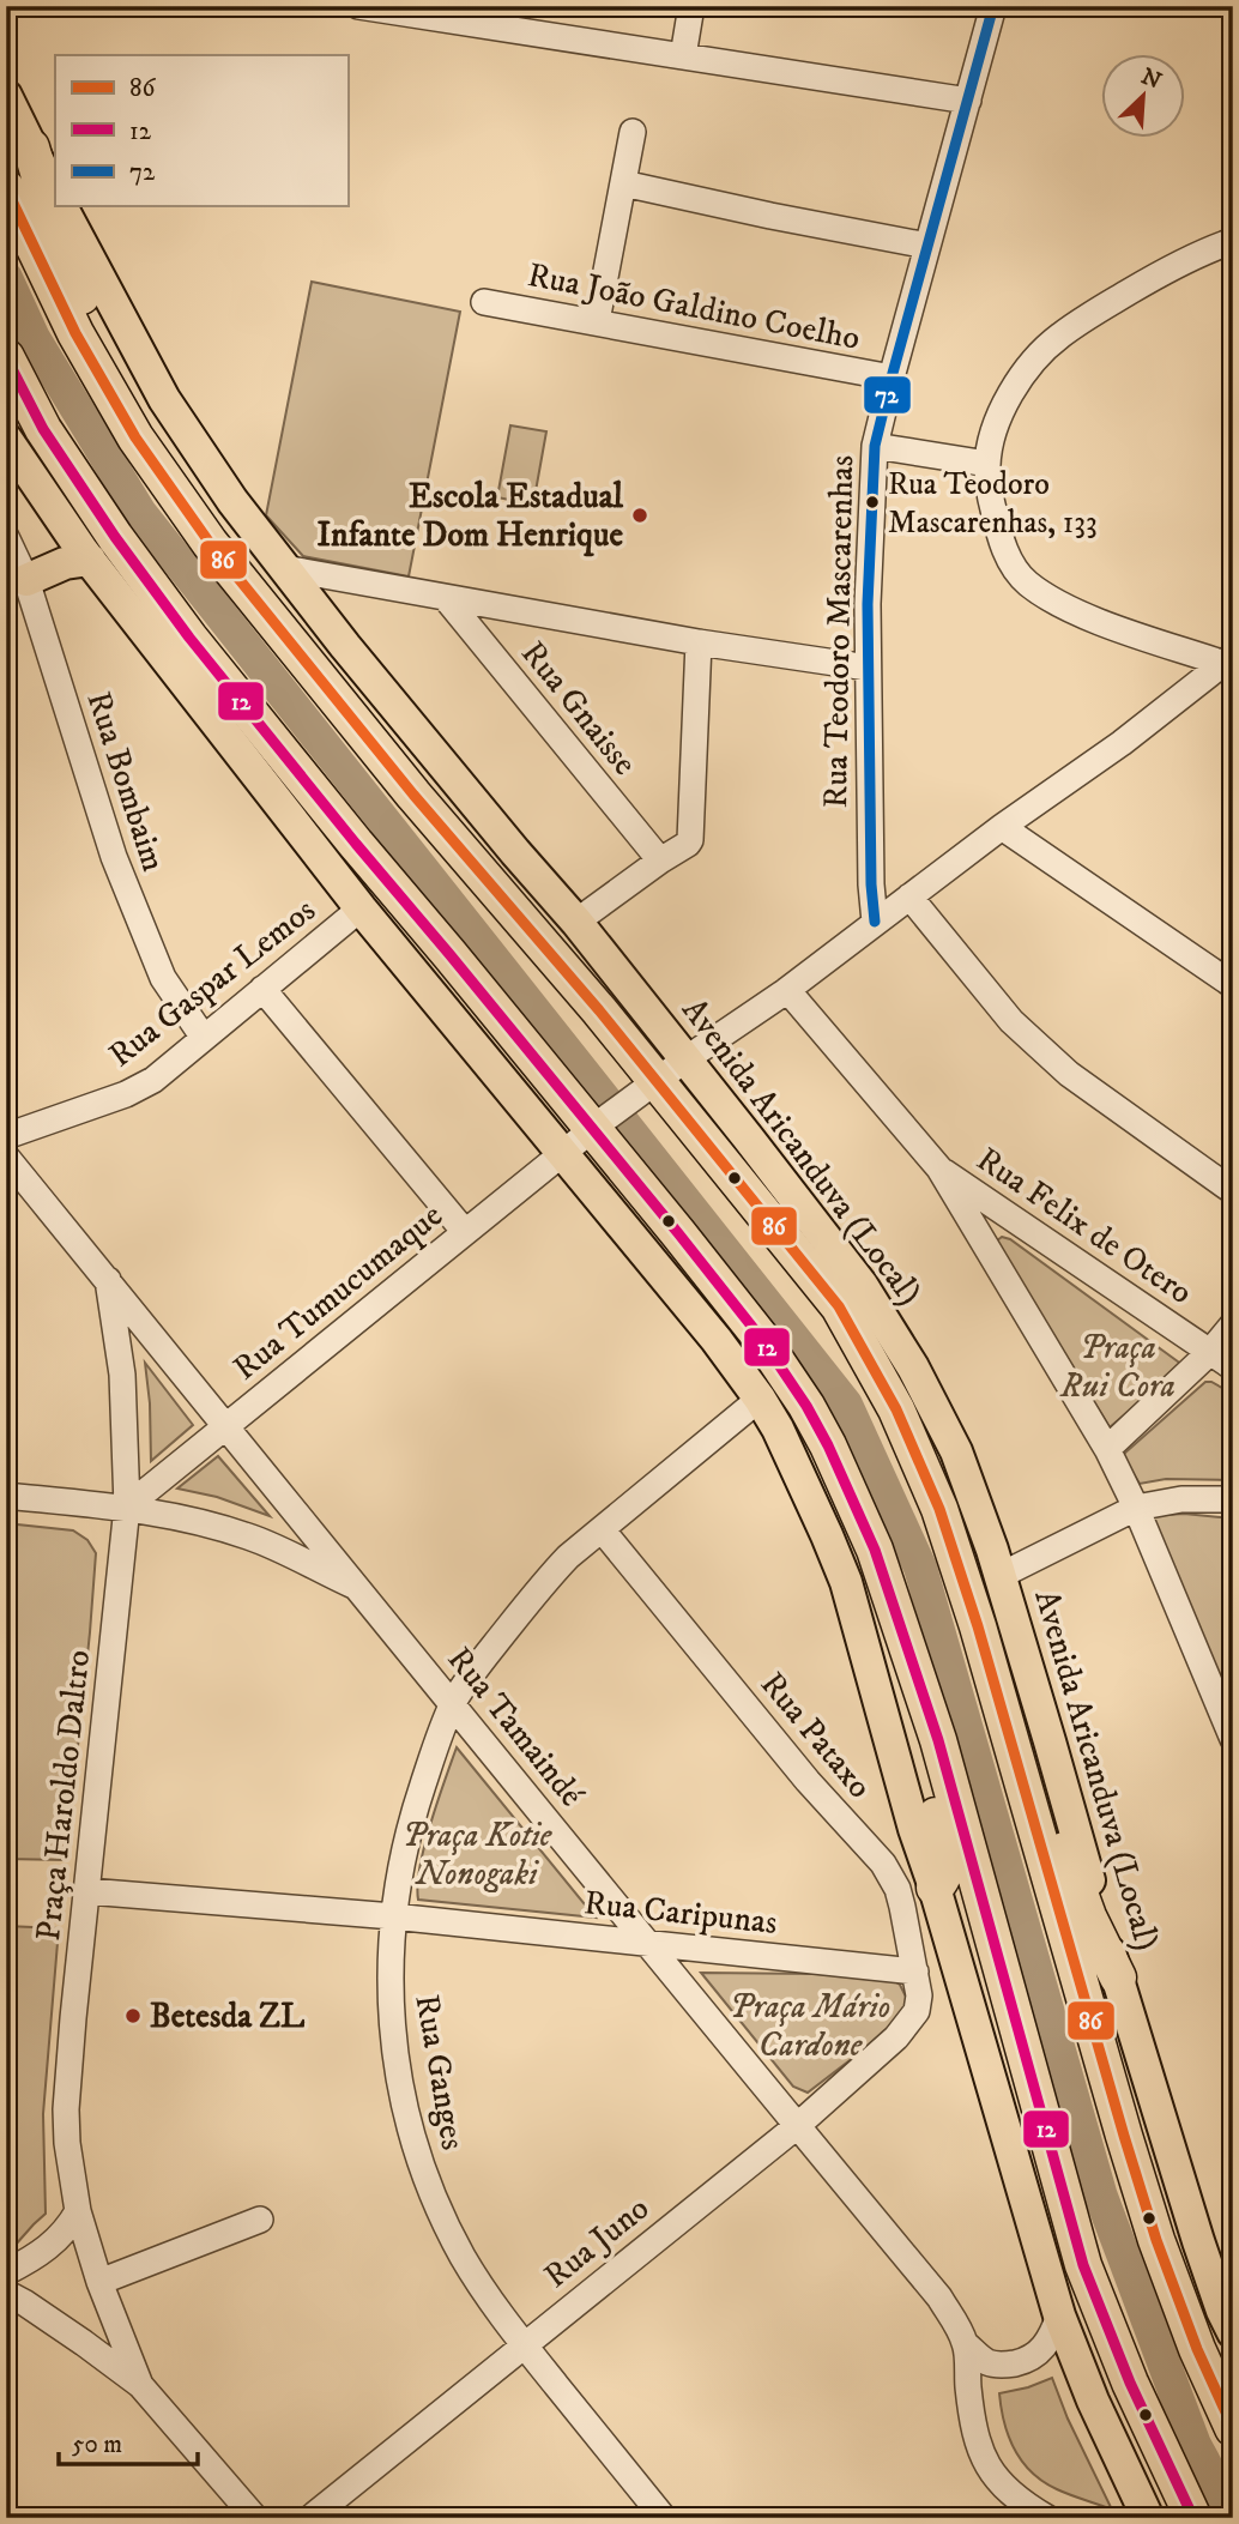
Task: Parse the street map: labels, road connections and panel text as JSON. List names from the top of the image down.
{
  "streets": {
    "main road": ["Avenida Aricanduva (Local)"],
    "street": [
      "Rua João Galdino Coelho",
      "Rua Teodoro Mascarenhas",
      "Rua Gnaisse",
      "Rua Bombaim",
      "Rua Gaspar Lemos",
      "Rua Felix de Otero",
      "Rua Tumucumaque",
      "Rua Tamaindé",
      "Rua Pataxo",
      "Praça Haroldo Daltro",
      "Rua Caripunas",
      "Rua Ganges",
      "Rua Juno"
    ]
  },
  "crossings": [
    ["Rua João Galdino Coelho", "Rua Teodoro Mascarenhas"],
    ["Rua Teodoro Mascarenhas", "Rua Tumucumaque"],
    ["Rua Bombaim", "Rua Gaspar Lemos"],
    ["Avenida Aricanduva (Local)", "Rua Tumucumaque"],
    ["Rua Tumucumaque", "Rua Tamaindé"],
    ["Rua Tumucumaque", "Praça Haroldo Daltro"],
    ["Rua Tamaindé", "Praça Haroldo Daltro"],
    ["Rua Tamaindé", "Rua Caripunas"],
    ["Rua Tamaindé", "Rua Ganges"],
    ["Rua Tamaindé", "Rua Juno"],
    ["Rua Pataxo", "Rua Caripunas"],
    ["Rua Pataxo", "Rua Ganges"],
    ["Rua Pataxo", "Rua Juno"],
    ["Praça Haroldo Daltro", "Rua Caripunas"],
    ["Rua Caripunas", "Rua Ganges"],
    ["Rua Ganges", "Rua Juno"]
  ],
  "parks": ["Praça Rui Cora", "Praça Kotie Nonogaki", "Praça Mário Cardone"],
  "places": ["Rua Teodoro Mascarenhas, 133", "Escola Estadual Infante Dom Henrique", "Betesda ZL"],
  "lines": ["transit line 72", "transit line 86", "transit line 12"],
  "legend": ["86", "12", "72"],
  "scale_bar": "50 m",
  "north": "top right"
}
